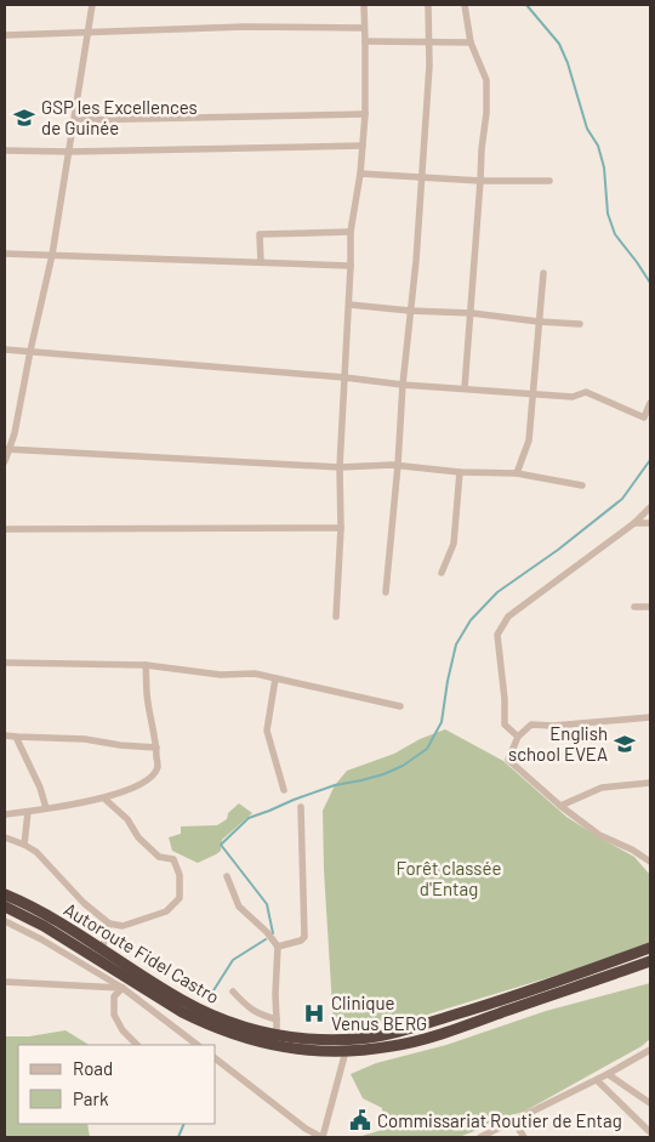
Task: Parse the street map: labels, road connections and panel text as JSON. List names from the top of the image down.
{
  "streets": {
    "highway": ["Autoroute Fidel Castro"]
  },
  "parks": ["Forêt classée d'Entag"],
  "places": {
    "school or university": ["GSP les Excellences de Guinée", "English school EVEA"],
    "hospital": ["Clinique Venus BERG"],
    "public building": ["Commissariat Routier de Entag"]
  },
  "legend": ["Road", "Park"]
}
